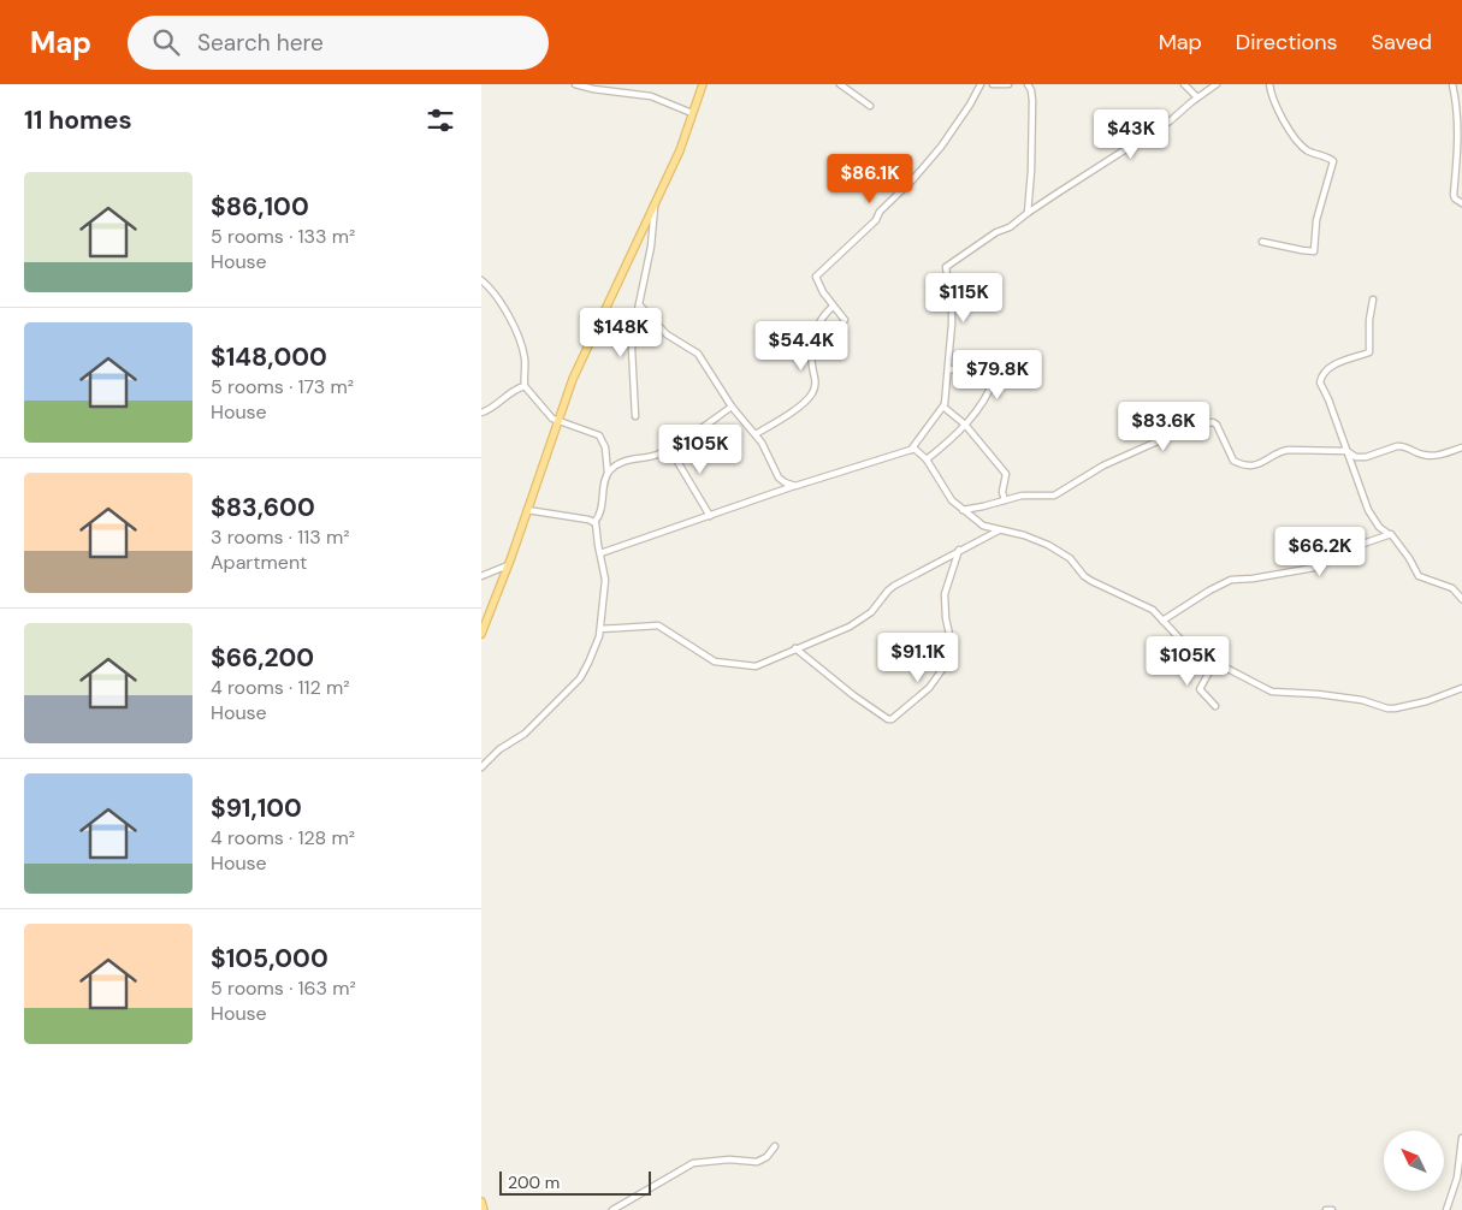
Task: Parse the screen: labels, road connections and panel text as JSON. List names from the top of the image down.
{
  "scale_bar": "200 m",
  "north": "top left",
  "page": {
    "header": "Map",
    "search": "Search here",
    "nav": ["Map", "Directions", "Saved"],
    "heading": "11 homes",
    "price": [
      "$43K",
      "$86.1K",
      "$115K",
      "$148K",
      "$54.4K",
      "$79.8K",
      "$83.6K",
      "$105K",
      "$66.2K",
      "$91.1K",
      "$105K"
    ],
    "list": [
      {
        "name": "$86,100",
        "note": "5 rooms · 133 m² · House"
      },
      {
        "name": "$148,000",
        "note": "5 rooms · 173 m² · House"
      },
      {
        "name": "$83,600",
        "note": "3 rooms · 113 m² · Apartment"
      },
      {
        "name": "$66,200",
        "note": "4 rooms · 112 m² · House"
      },
      {
        "name": "$91,100",
        "note": "4 rooms · 128 m² · House"
      },
      {
        "name": "$105,000",
        "note": "5 rooms · 163 m² · House"
      }
    ],
    "scale": "200 m"
  }
}
